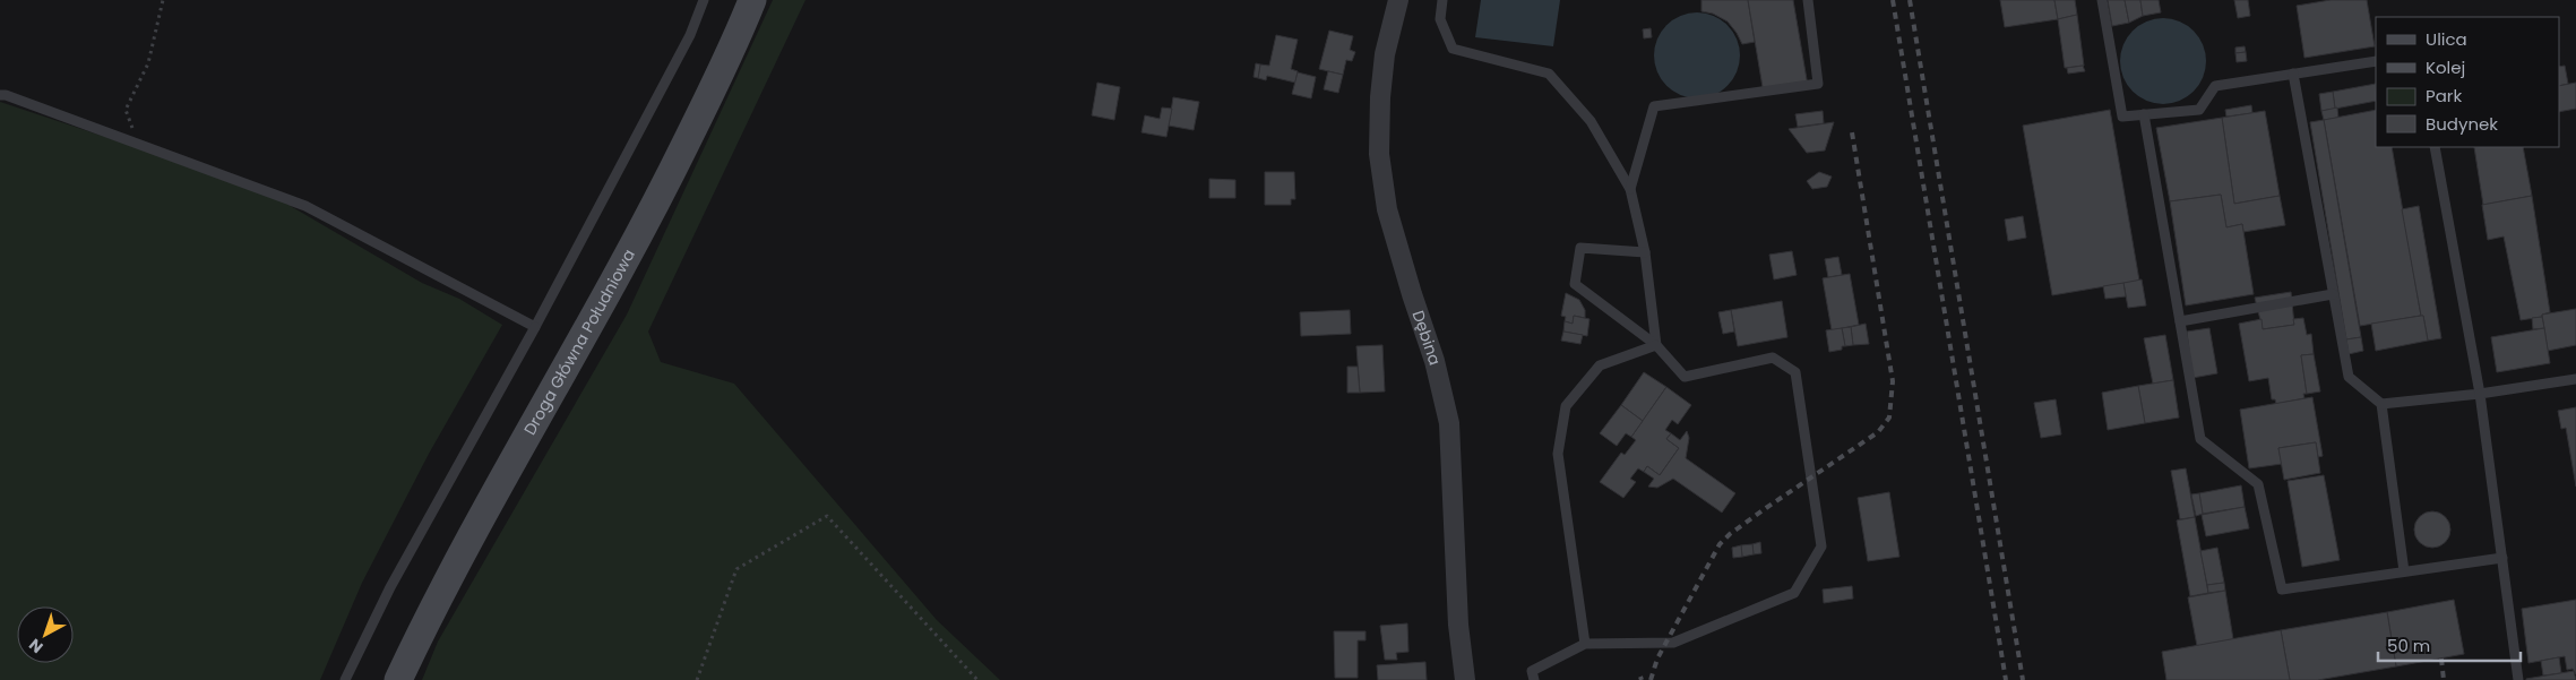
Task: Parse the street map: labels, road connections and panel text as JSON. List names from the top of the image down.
{
  "streets": {
    "main road": ["Droga Główna Południowa"],
    "street": ["Dębina"]
  },
  "legend": [
    "Ulica",
    "Kolej",
    "Park",
    "Budynek"
  ],
  "scale_bar": "50 m",
  "north": "bottom left"
}
